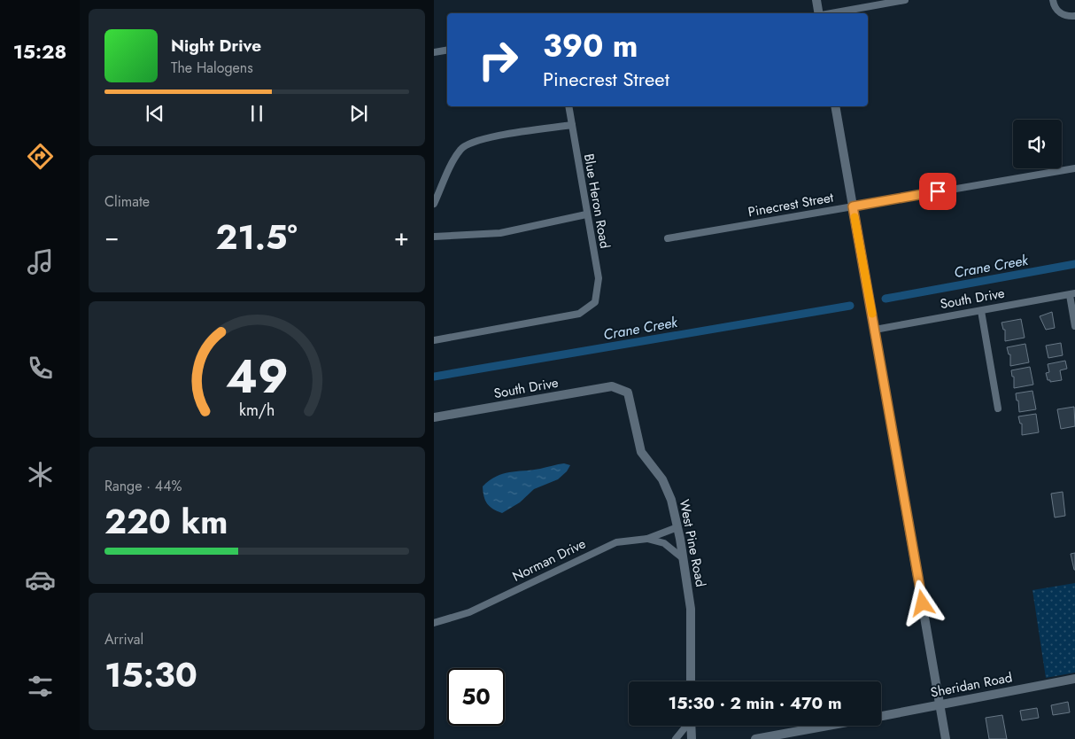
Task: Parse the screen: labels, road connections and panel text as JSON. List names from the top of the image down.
{
  "streets": {
    "street": [
      "Blue Heron Road",
      "Pinecrest Street",
      "South Drive",
      "West Pine Road",
      "Norman Drive",
      "Sheridan Road"
    ]
  },
  "crossings": [
    ["South Drive", "West Pine Road"],
    ["West Pine Road", "Norman Drive"]
  ],
  "water": ["Crane Creek"],
  "page": {
    "tabs": "15:28",
    "turn": ["390 m", "Pinecrest Street"],
    "song": ["Night Drive", "The Halogens"],
    "tile": [
      "Climate",
      ["Range · 44%", "220 km"],
      ["Arrival", "15:30"]
    ],
    "heat": ["−", "21.5°", "+"],
    "limit": "50",
    "trip": "15:30 · 2 min · 470 m",
    "gauge": ["49", "km/h"]
  }
}
